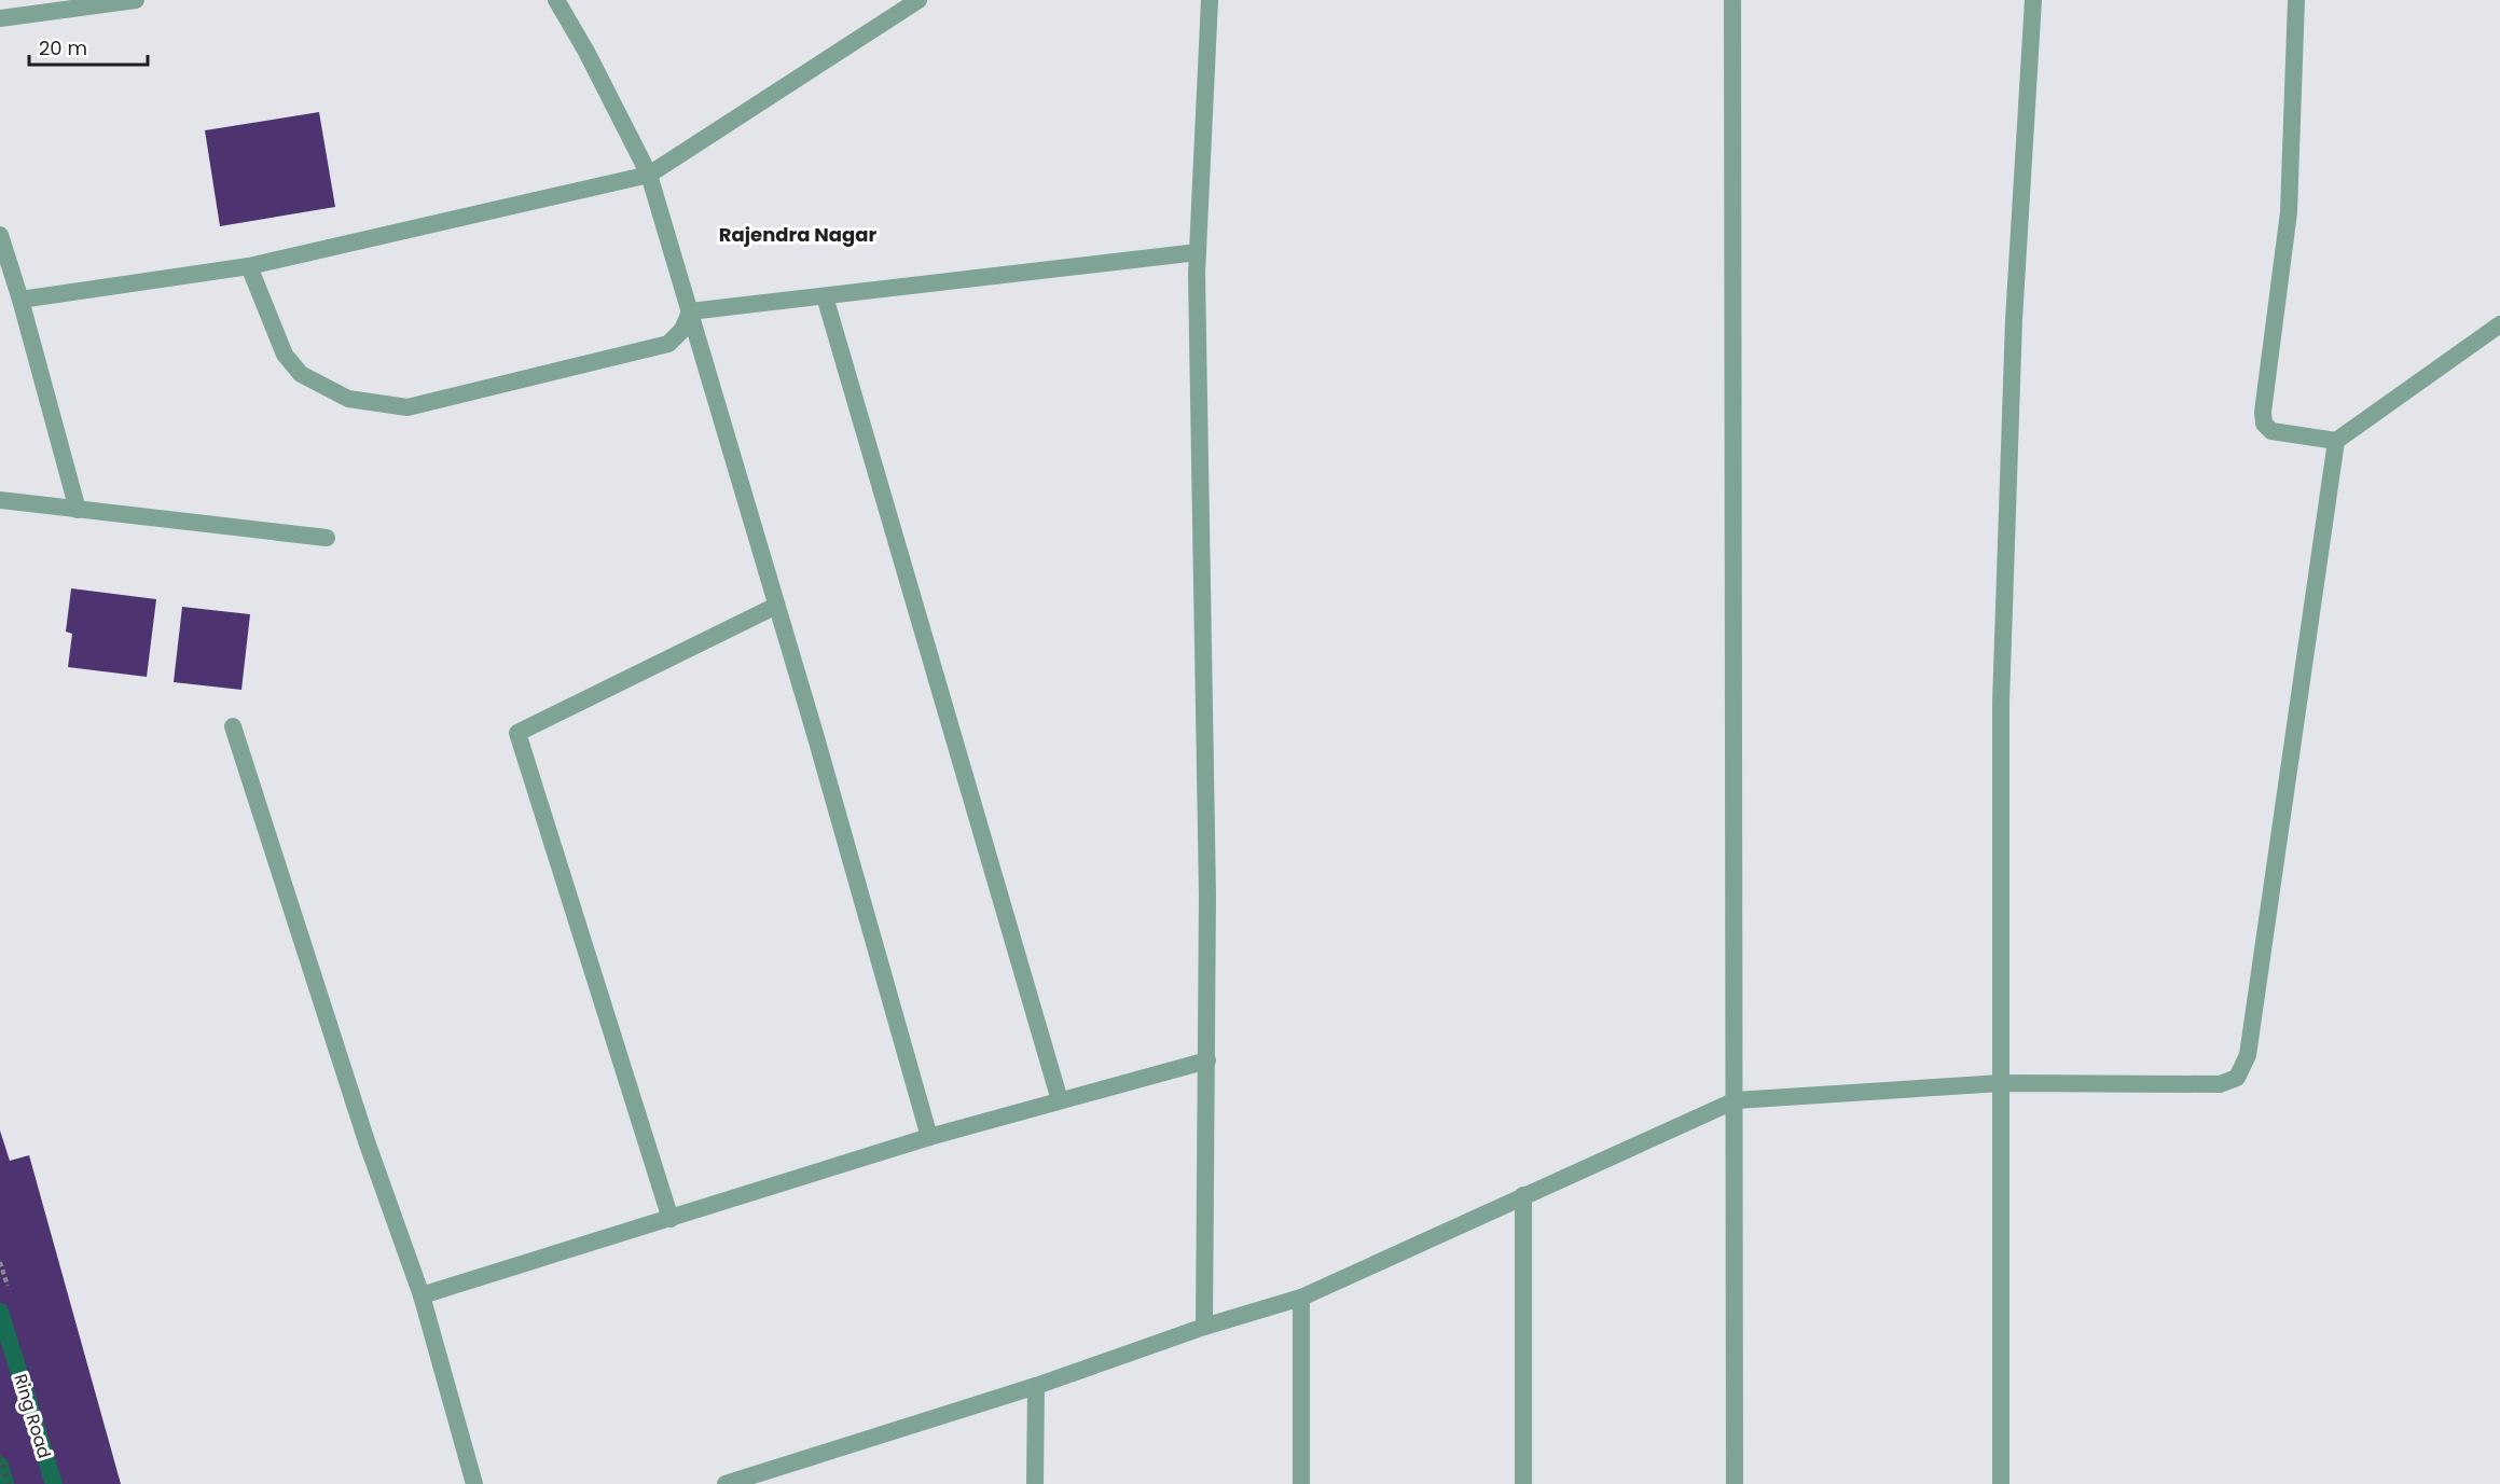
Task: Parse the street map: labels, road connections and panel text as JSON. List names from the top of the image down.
{
  "streets": {
    "main road": ["Ring Road"]
  },
  "districts": ["Rajendra Nagar"],
  "scale_bar": "20 m"
}
